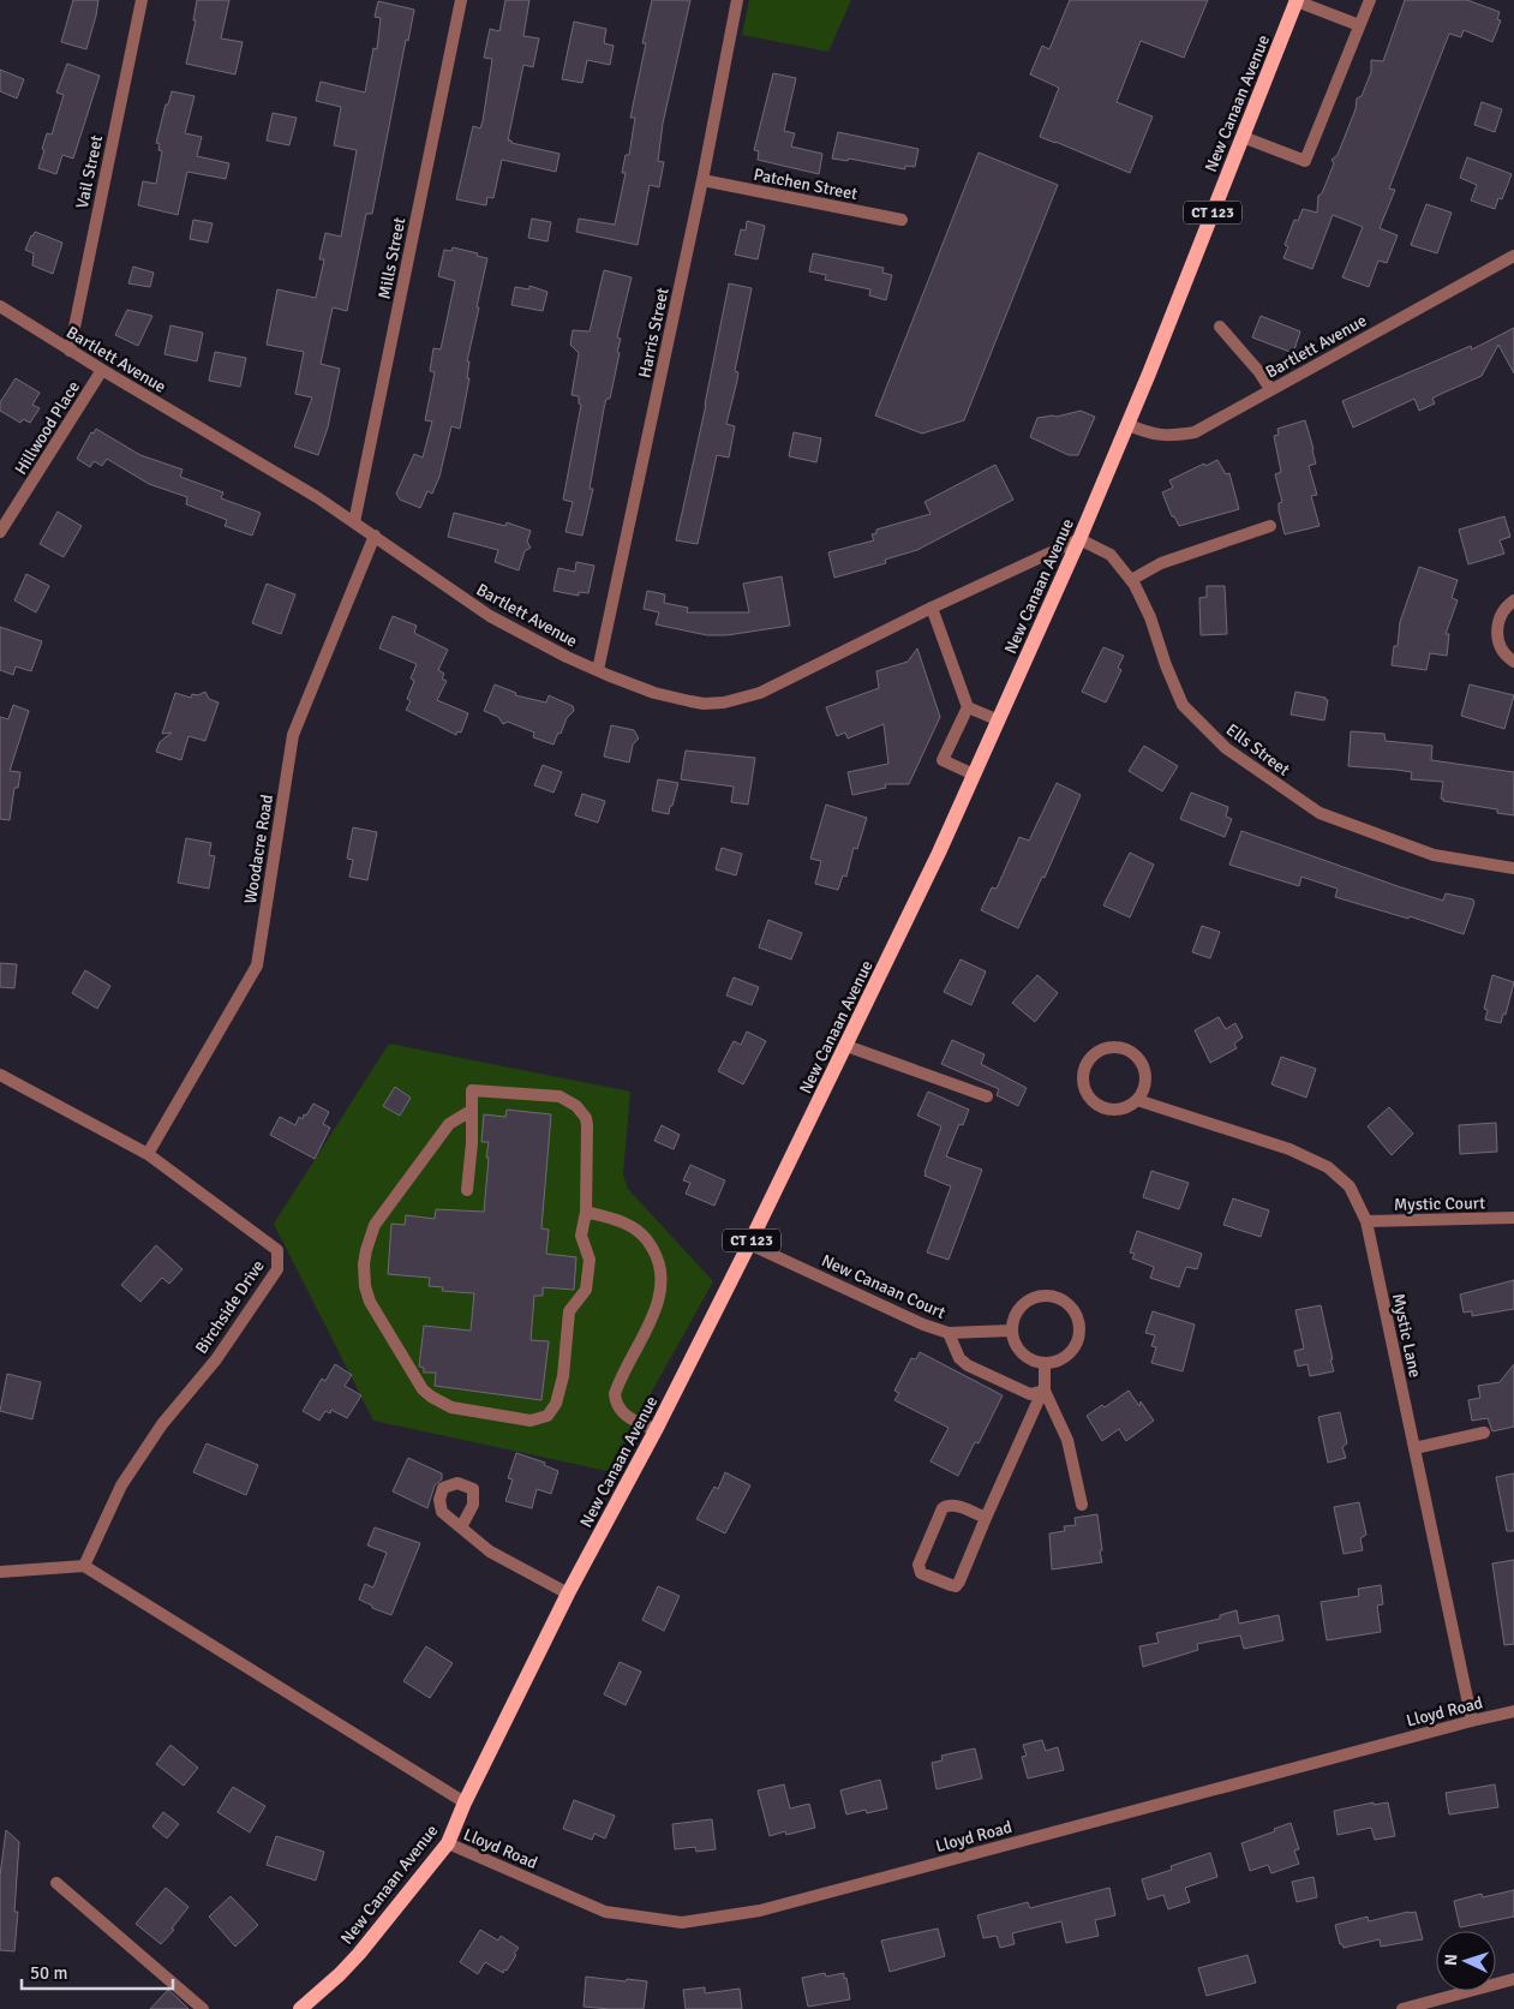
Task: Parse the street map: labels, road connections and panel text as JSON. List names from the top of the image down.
{
  "streets": {
    "main road": ["New Canaan Avenue", "CT 123"],
    "street": [
      "Vail Street",
      "Patchen Street",
      "Mills Street",
      "Harris Street",
      "Bartlett Avenue",
      "Hillwood Place",
      "Ells Street",
      "Woodacre Road",
      "Mystic Court",
      "New Canaan Court",
      "Birchside Drive",
      "Mystic Lane",
      "Lloyd Road"
    ]
  },
  "crossings": [
    ["New Canaan Avenue", "Bartlett Avenue"],
    ["New Canaan Avenue", "Ells Street"],
    ["New Canaan Avenue", "New Canaan Court"],
    ["New Canaan Avenue", "Lloyd Road"],
    ["Vail Street", "Bartlett Avenue"],
    ["Patchen Street", "Harris Street"],
    ["Mills Street", "Bartlett Avenue"],
    ["Harris Street", "Bartlett Avenue"],
    ["Bartlett Avenue", "Hillwood Place"],
    ["Bartlett Avenue", "Ells Street"],
    ["Bartlett Avenue", "Woodacre Road"],
    ["Woodacre Road", "Birchside Drive"],
    ["Mystic Court", "Mystic Lane"],
    ["Mystic Lane", "Lloyd Road"]
  ],
  "scale_bar": "50 m",
  "north": "left"
}
